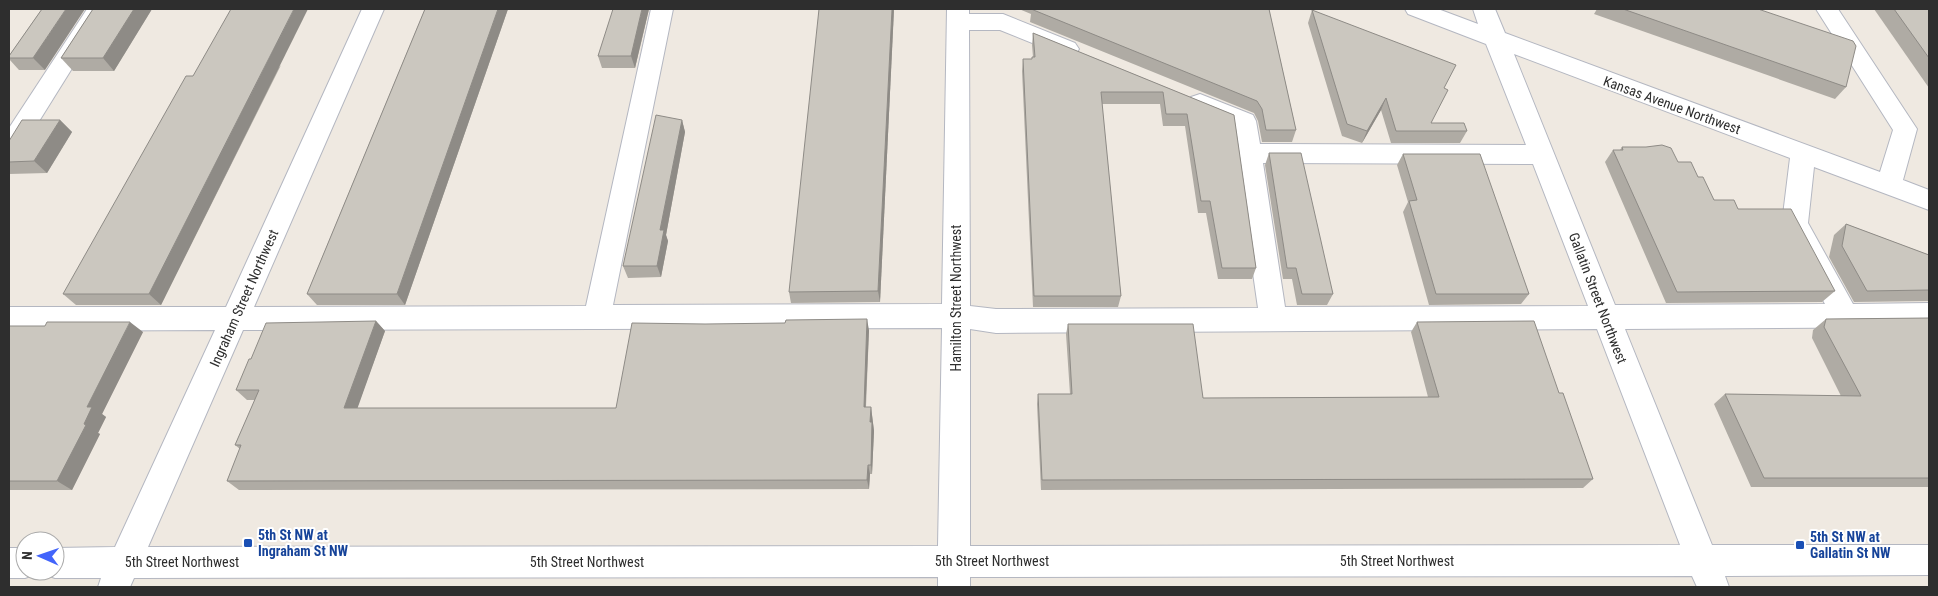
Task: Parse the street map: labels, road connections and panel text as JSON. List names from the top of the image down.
{
  "streets": {
    "street": [
      "Kansas Avenue Northwest",
      "Ingraham Street Northwest",
      "Hamilton Street Northwest",
      "Gallatin Street Northwest",
      "5th Street Northwest"
    ]
  },
  "crossings": [
    ["Kansas Avenue Northwest", "Gallatin Street Northwest"],
    ["Ingraham Street Northwest", "5th Street Northwest"],
    ["Hamilton Street Northwest", "5th Street Northwest"],
    ["Gallatin Street Northwest", "5th Street Northwest"]
  ],
  "places": {
    "transit": ["5th St NW at Ingraham St NW", "5th St NW at Gallatin St NW"]
  },
  "north": "left"
}
